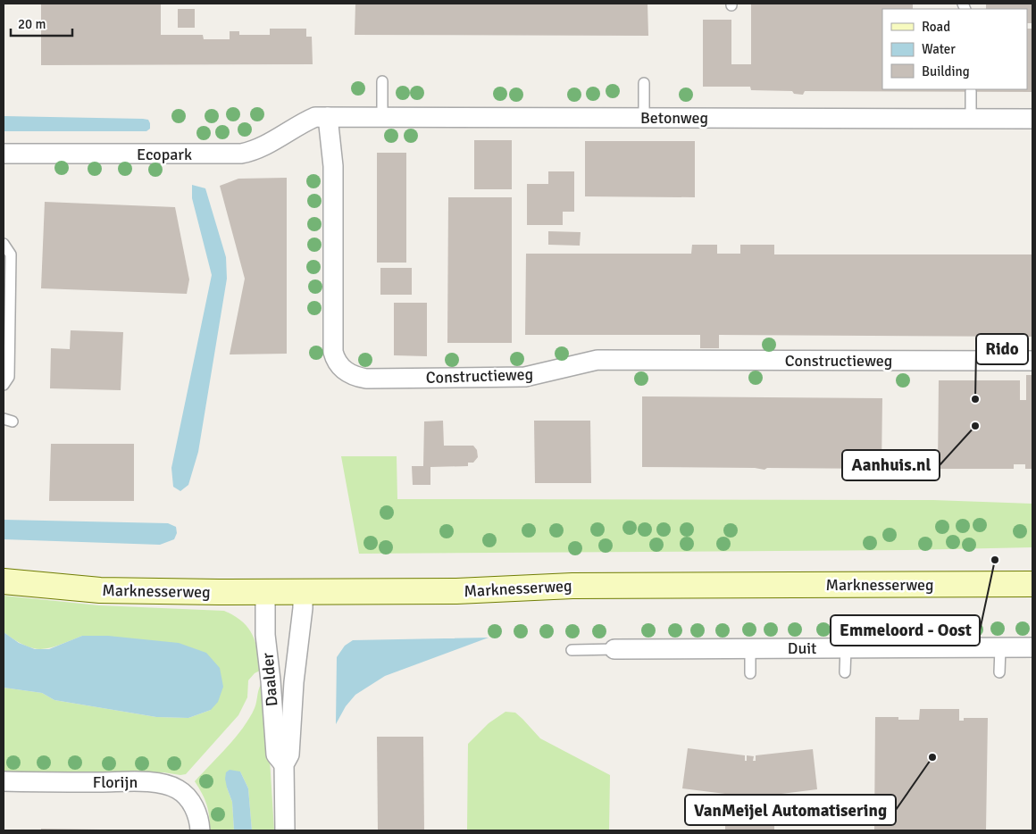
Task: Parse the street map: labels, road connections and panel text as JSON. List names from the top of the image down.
{
  "streets": {
    "main road": ["Marknesserweg"],
    "street": [
      "Betonweg",
      "Ecopark",
      "Constructieweg",
      "Duit",
      "Daalder",
      "Florijn"
    ]
  },
  "crossings": [
    ["Betonweg", "Ecopark"],
    ["Betonweg", "Constructieweg"],
    ["Ecopark", "Constructieweg"],
    ["Marknesserweg", "Daalder"]
  ],
  "places": [
    "Rido",
    "Aanhuis.nl",
    "Emmeloord - Oost",
    "VanMeijel Automatisering"
  ],
  "legend": ["Road", "Water", "Building"],
  "scale_bar": "20 m"
}
